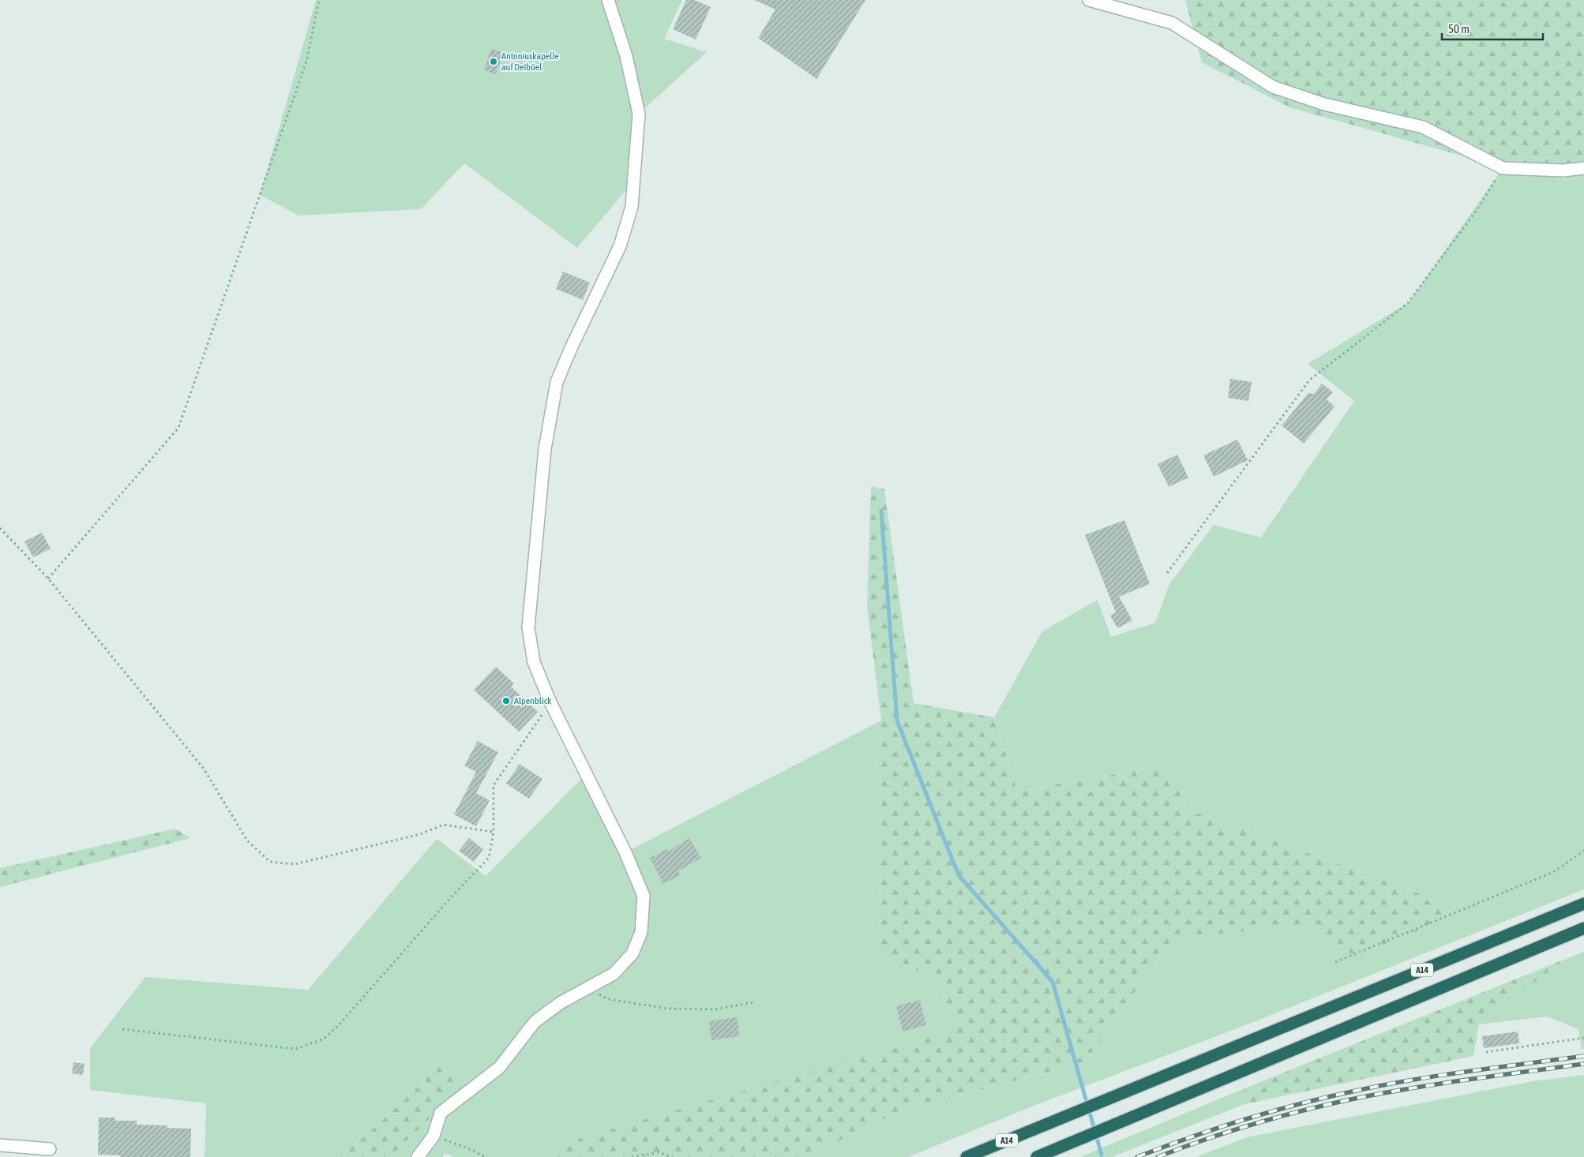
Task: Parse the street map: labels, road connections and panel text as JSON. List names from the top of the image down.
{
  "streets": {
    "highway": ["A14"]
  },
  "places": ["Antoniuskapelle auf Deibüel", "Alpenblick"],
  "scale_bar": "50 m"
}
